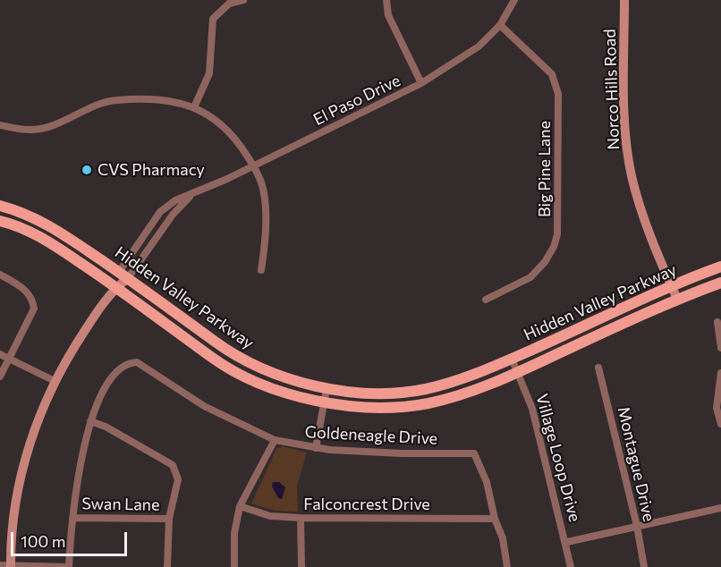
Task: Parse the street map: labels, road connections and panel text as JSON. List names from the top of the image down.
{
  "streets": {
    "main road": ["Norco Hills Road", "Hidden Valley Parkway"],
    "street": [
      "El Paso Drive",
      "Big Pine Lane",
      "Goldeneagle Drive",
      "Village Loop Drive",
      "Montague Drive",
      "Swan Lane",
      "Falconcrest Drive"
    ]
  },
  "crossings": [
    ["Norco Hills Road", "Hidden Valley Parkway"],
    ["El Paso Drive", "Big Pine Lane"],
    ["El Paso Drive", "Hidden Valley Parkway"],
    ["Hidden Valley Parkway", "Village Loop Drive"],
    ["Goldeneagle Drive", "Falconcrest Drive"]
  ],
  "places": ["CVS Pharmacy"],
  "scale_bar": "100 m"
}
